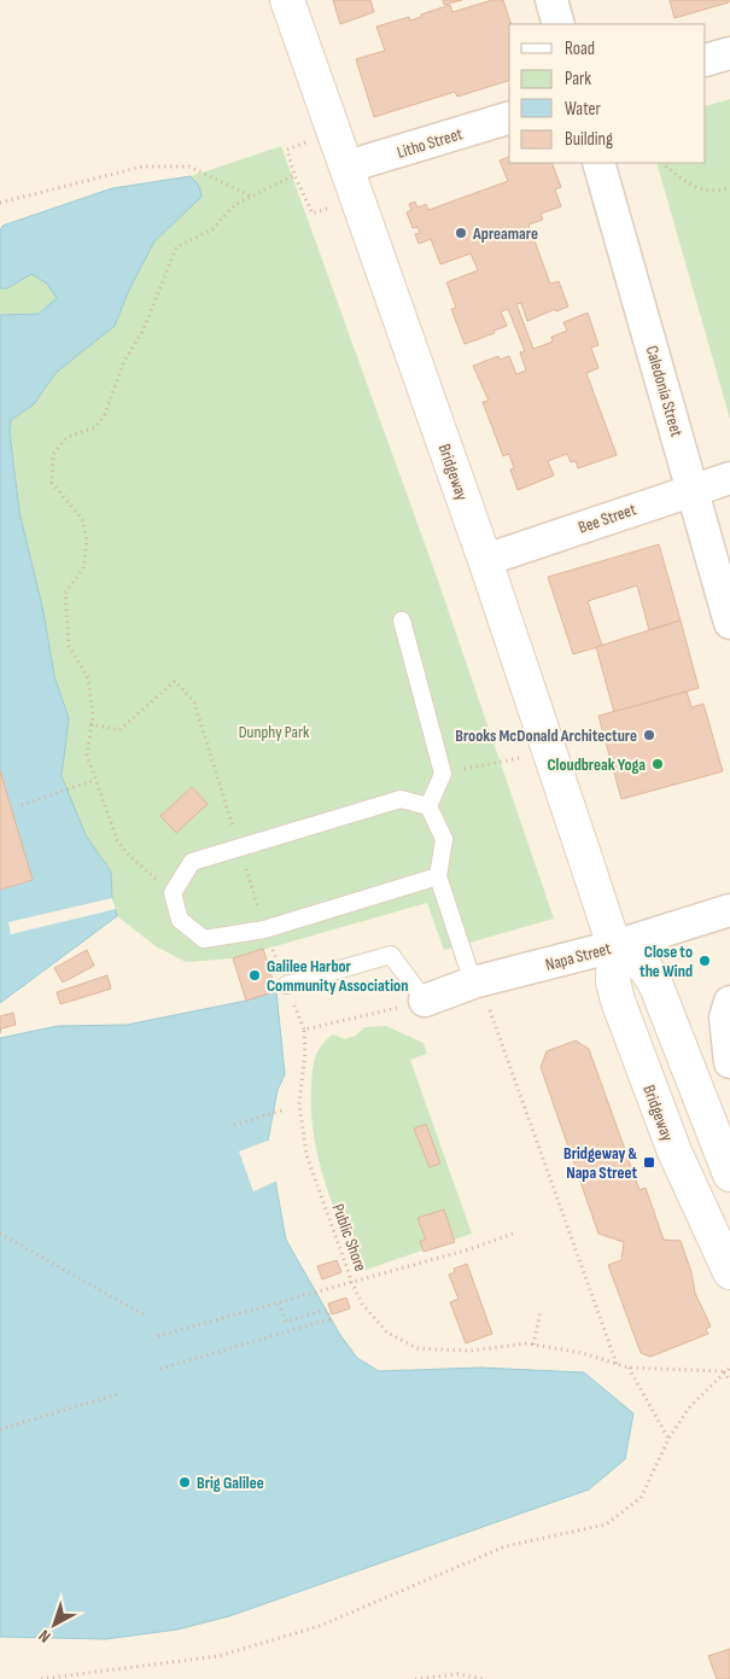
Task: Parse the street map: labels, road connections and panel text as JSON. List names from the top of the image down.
{
  "streets": {
    "main road": ["Bridgeway"],
    "street": [
      "Litho Street",
      "Caledonia Street",
      "Bee Street",
      "Napa Street"
    ],
    "path": ["Public Shore"]
  },
  "crossings": [
    ["Litho Street", "Bridgeway"],
    ["Caledonia Street", "Bee Street"],
    ["Bridgeway", "Bee Street"],
    ["Bridgeway", "Napa Street"],
    ["Napa Street", "Public Shore"]
  ],
  "parks": ["Dunphy Park"],
  "places": {
    "other": [
      "Apreamare",
      "Brooks McDonald Architecture",
      "Cloudbreak Yoga",
      "Close to the Wind",
      "Galilee Harbor Community Association",
      "Brig Galilee"
    ],
    "transit": ["Bridgeway & Napa Street"]
  },
  "legend": [
    "Road",
    "Park",
    "Water",
    "Building"
  ],
  "north": "bottom left"
}
